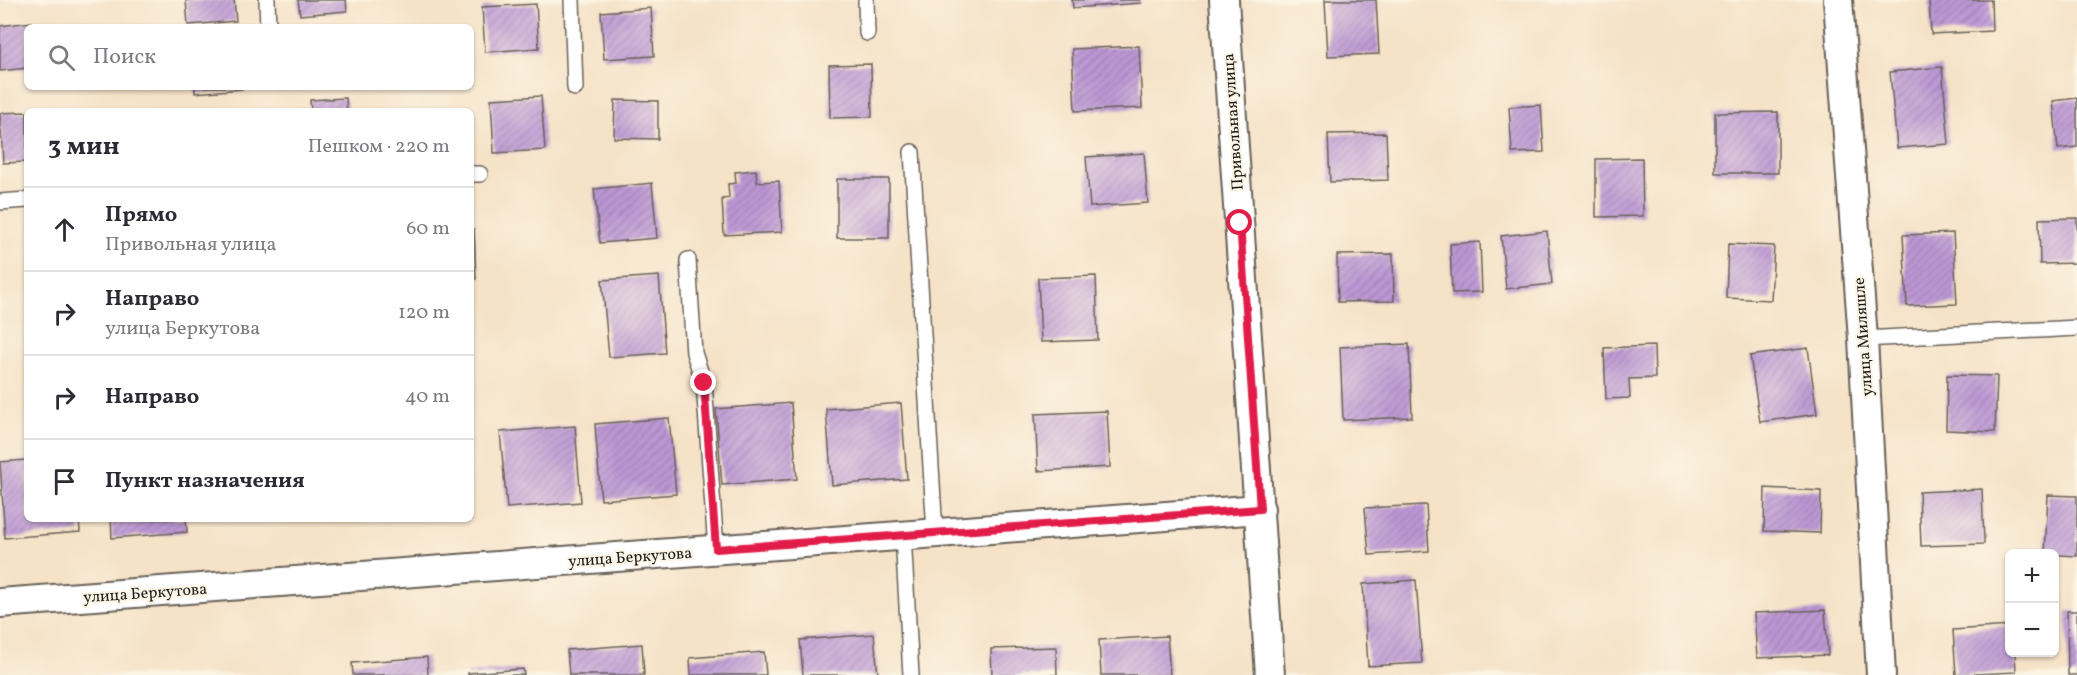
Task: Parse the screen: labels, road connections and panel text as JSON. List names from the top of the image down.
{
  "streets": {
    "street": ["Привольная улица", "улица Миляшле", "улица Беркутова"]
  },
  "crossings": [
    ["Привольная улица", "улица Беркутова"]
  ],
  "page": {
    "search": "Поиск",
    "heading": ["3 мин", "Пешком · 220 m"],
    "list": [
      ["Прямо", "Привольная улица", "60 m"],
      ["Направо", "улица Беркутова", "120 m"],
      ["Направо", "40 m"],
      "Пункт назначения"
    ],
    "map_buttons": ["+", "−"]
  }
}
